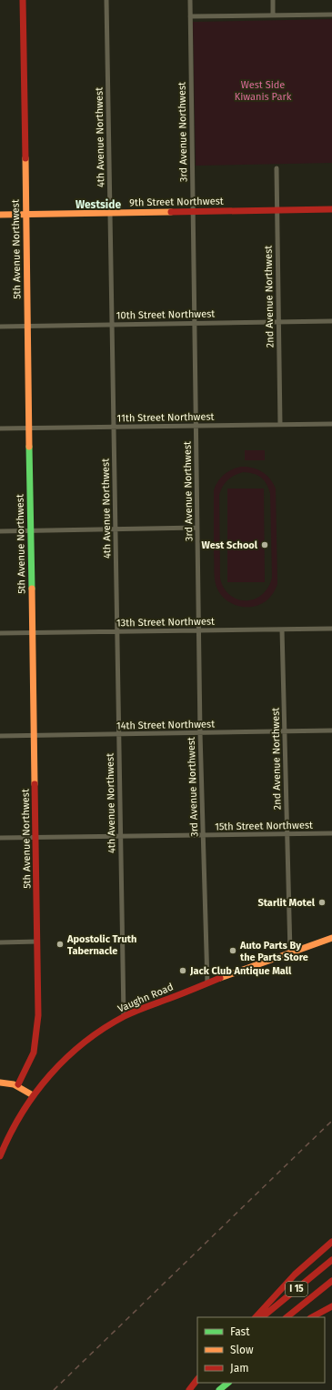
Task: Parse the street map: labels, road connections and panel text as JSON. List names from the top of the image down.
{
  "streets": {
    "main road": [
      "9th Street Northwest",
      "5th Avenue Northwest",
      "Vaughn Road",
      "I 15"
    ],
    "street": [
      "3rd Avenue Northwest",
      "4th Avenue Northwest",
      "2nd Avenue Northwest",
      "10th Street Northwest",
      "11th Street Northwest",
      "13th Street Northwest",
      "14th Street Northwest",
      "15th Street Northwest"
    ]
  },
  "crossings": [
    ["3rd Avenue Northwest", "9th Street Northwest"],
    ["3rd Avenue Northwest", "10th Street Northwest"],
    ["3rd Avenue Northwest", "11th Street Northwest"],
    ["3rd Avenue Northwest", "13th Street Northwest"],
    ["3rd Avenue Northwest", "14th Street Northwest"],
    ["3rd Avenue Northwest", "15th Street Northwest"],
    ["3rd Avenue Northwest", "Vaughn Road"],
    ["4th Avenue Northwest", "9th Street Northwest"],
    ["4th Avenue Northwest", "10th Street Northwest"],
    ["4th Avenue Northwest", "11th Street Northwest"],
    ["4th Avenue Northwest", "13th Street Northwest"],
    ["4th Avenue Northwest", "14th Street Northwest"],
    ["4th Avenue Northwest", "15th Street Northwest"],
    ["4th Avenue Northwest", "Vaughn Road"],
    ["9th Street Northwest", "5th Avenue Northwest"],
    ["9th Street Northwest", "2nd Avenue Northwest"],
    ["5th Avenue Northwest", "10th Street Northwest"],
    ["5th Avenue Northwest", "11th Street Northwest"],
    ["5th Avenue Northwest", "13th Street Northwest"],
    ["5th Avenue Northwest", "14th Street Northwest"],
    ["5th Avenue Northwest", "15th Street Northwest"],
    ["2nd Avenue Northwest", "10th Street Northwest"],
    ["2nd Avenue Northwest", "11th Street Northwest"],
    ["2nd Avenue Northwest", "13th Street Northwest"],
    ["2nd Avenue Northwest", "14th Street Northwest"],
    ["2nd Avenue Northwest", "15th Street Northwest"],
    ["2nd Avenue Northwest", "Vaughn Road"]
  ],
  "districts": ["Westside"],
  "parks": ["West Side Kiwanis Park"],
  "places": [
    "West School",
    "Starlit Motel",
    "Apostolic Truth Tabernacle",
    "Auto Parts By the Parts Store",
    "Jack Club Antique Mall"
  ],
  "legend": ["Fast", "Slow", "Jam"]
}
